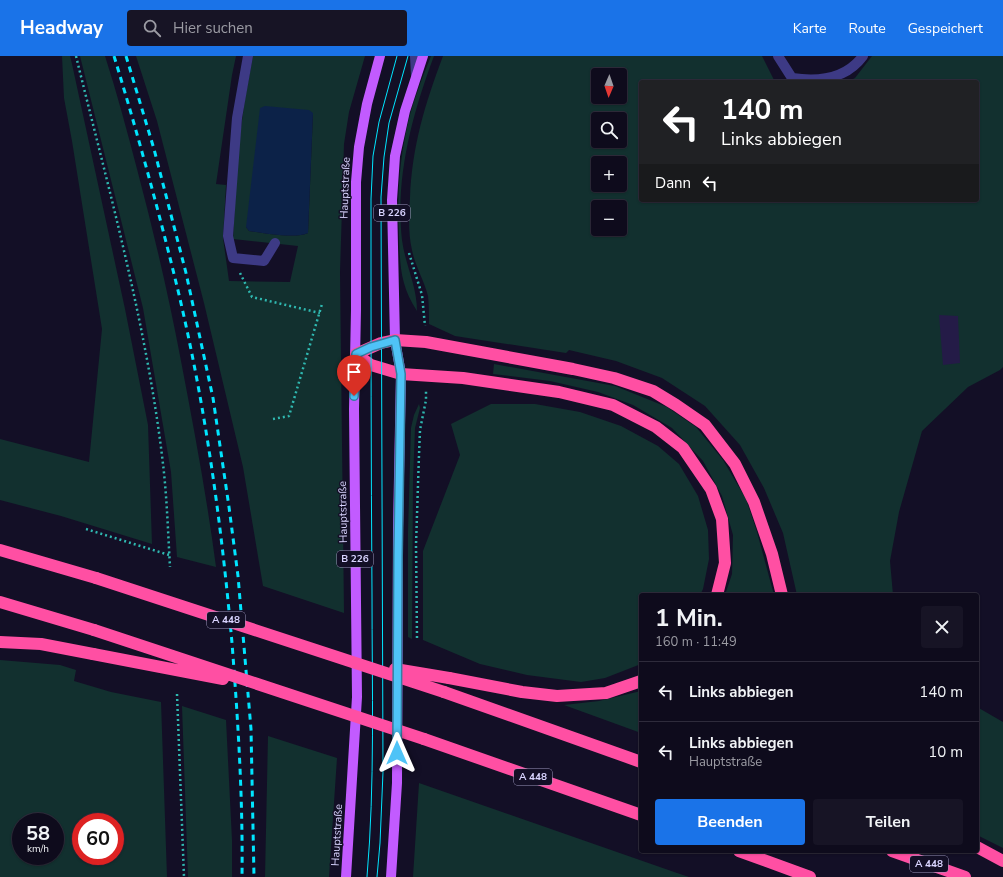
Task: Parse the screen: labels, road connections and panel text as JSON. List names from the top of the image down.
{
  "streets": {
    "highway": ["A 448"],
    "main road": ["Hauptstraße", "B 226"]
  },
  "north": "bottom",
  "page": {
    "header": "Headway",
    "search": "Hier suchen",
    "nav": ["Karte", "Route", "Gespeichert"],
    "map_buttons": ["+", "−"],
    "turn": ["140 m", "Links abbiegen"],
    "then": "Dann",
    "heading": ["1 Min.", "160 m · 11:49"],
    "list": [
      {
        "name": "Links abbiegen",
        "value": "140 m"
      },
      {
        "name": "Links abbiegen",
        "note": "Hauptstraße",
        "value": "10 m"
      }
    ],
    "buttons": ["Beenden", "Teilen"],
    "speed": "58 km/h",
    "limit": "60"
  }
}
